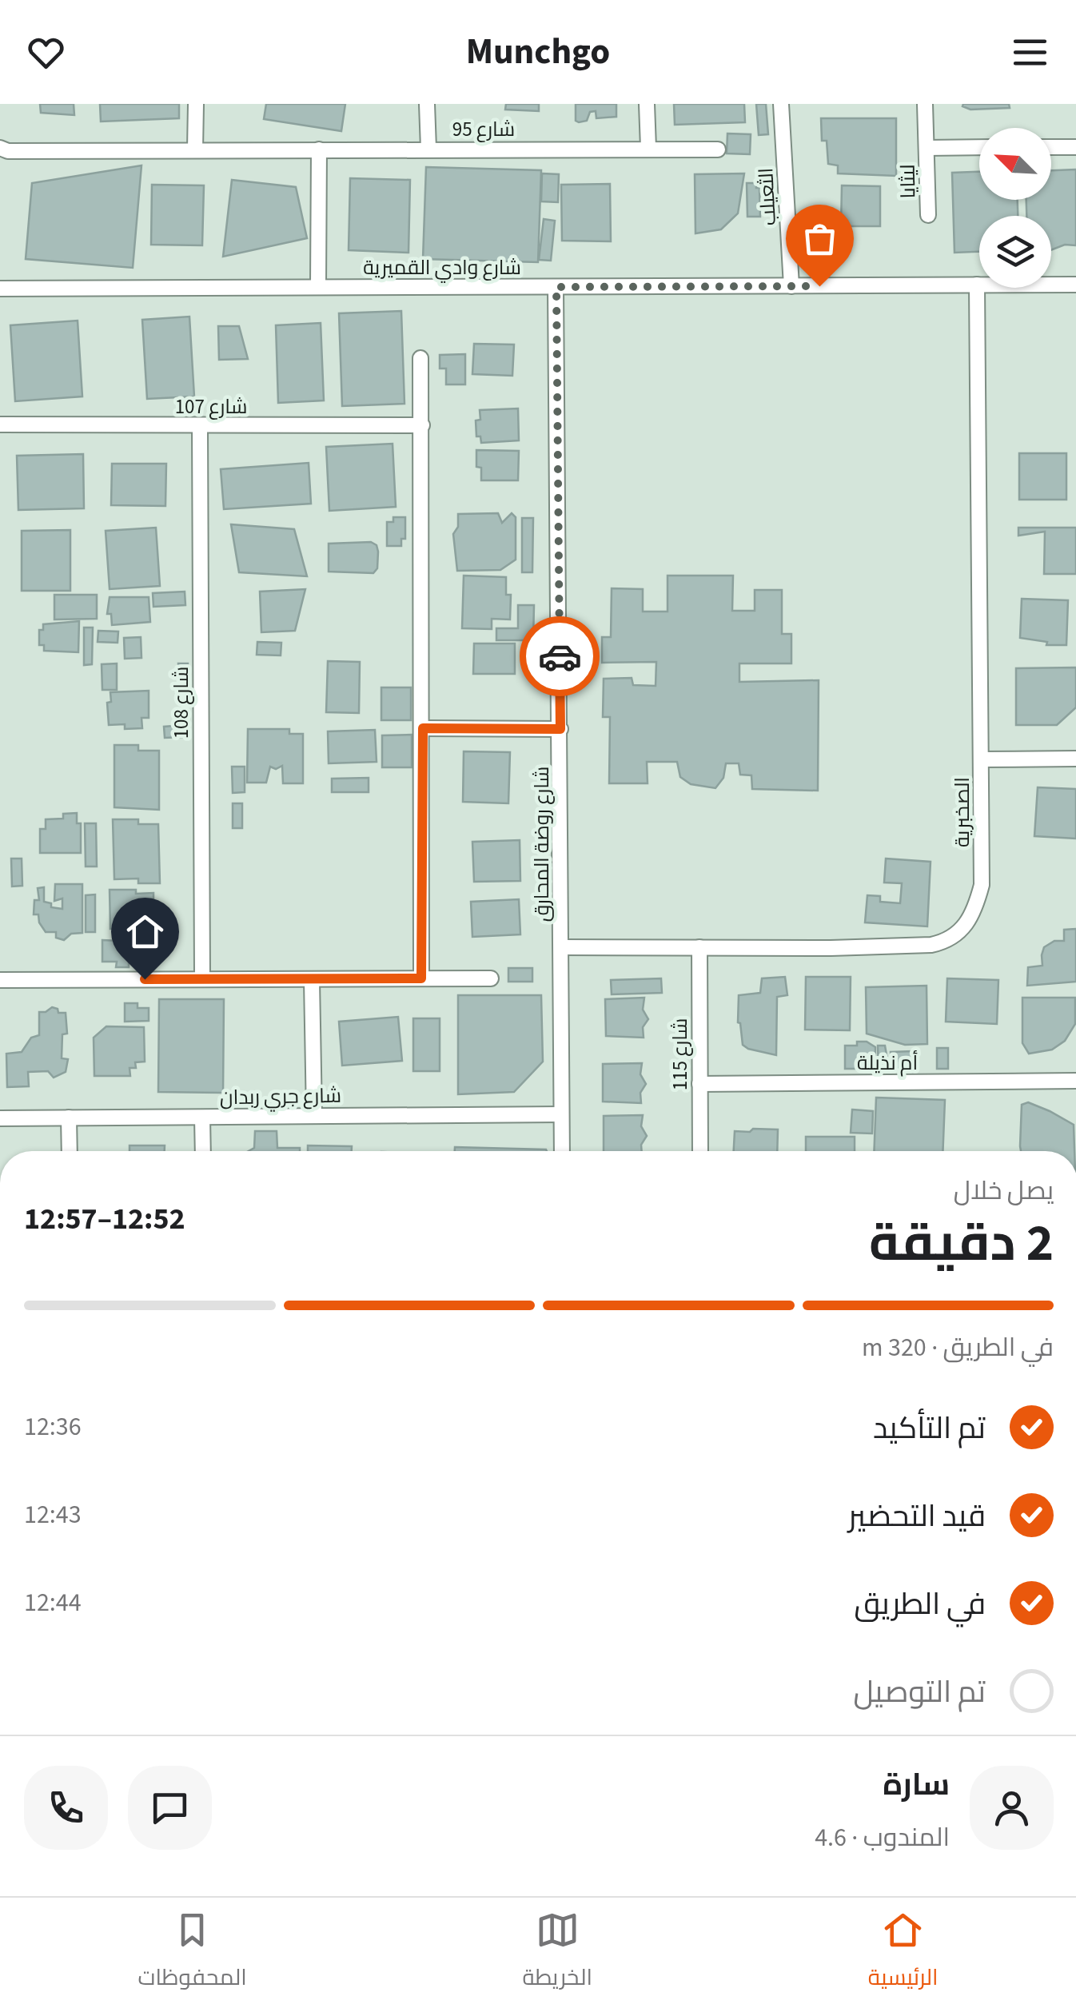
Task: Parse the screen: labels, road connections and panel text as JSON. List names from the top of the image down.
{
  "streets": {
    "street": [
      "شارع 95",
      "ليثايا",
      "الثعيلب",
      "شارع وادي القميرية",
      "شارع 107",
      "شارع 108",
      "الصخبرية",
      "شارع روضة المحارق",
      "شارع 115",
      "أم نذيلة",
      "شارع جري ربدان"
    ]
  },
  "crossings": [
    ["الثعيلب", "شارع وادي القميرية"],
    ["شارع وادي القميرية", "الصخبرية"],
    ["شارع وادي القميرية", "شارع روضة المحارق"],
    ["شارع 107", "شارع 108"],
    ["الصخبرية", "شارع روضة المحارق"],
    ["الصخبرية", "شارع 115"],
    ["شارع روضة المحارق", "شارع جري ربدان"],
    ["شارع 115", "أم نذيلة"]
  ],
  "north": "top left",
  "page": {
    "header": "Munchgo",
    "heading": ["2 دقيقة", "يصل خلال", "12:52–12:57"],
    "panel": ["سارة", "المندوب · 4.6"],
    "bar": "في الطريق · 320 m",
    "list": [
      ["تم التأكيد", "12:36"],
      ["قيد التحضير", "12:43"],
      ["في الطريق", "12:44"],
      "تم التوصيل"
    ],
    "tabs": ["الرئيسية", "الخريطة", "المحفوظات"]
  }
}
